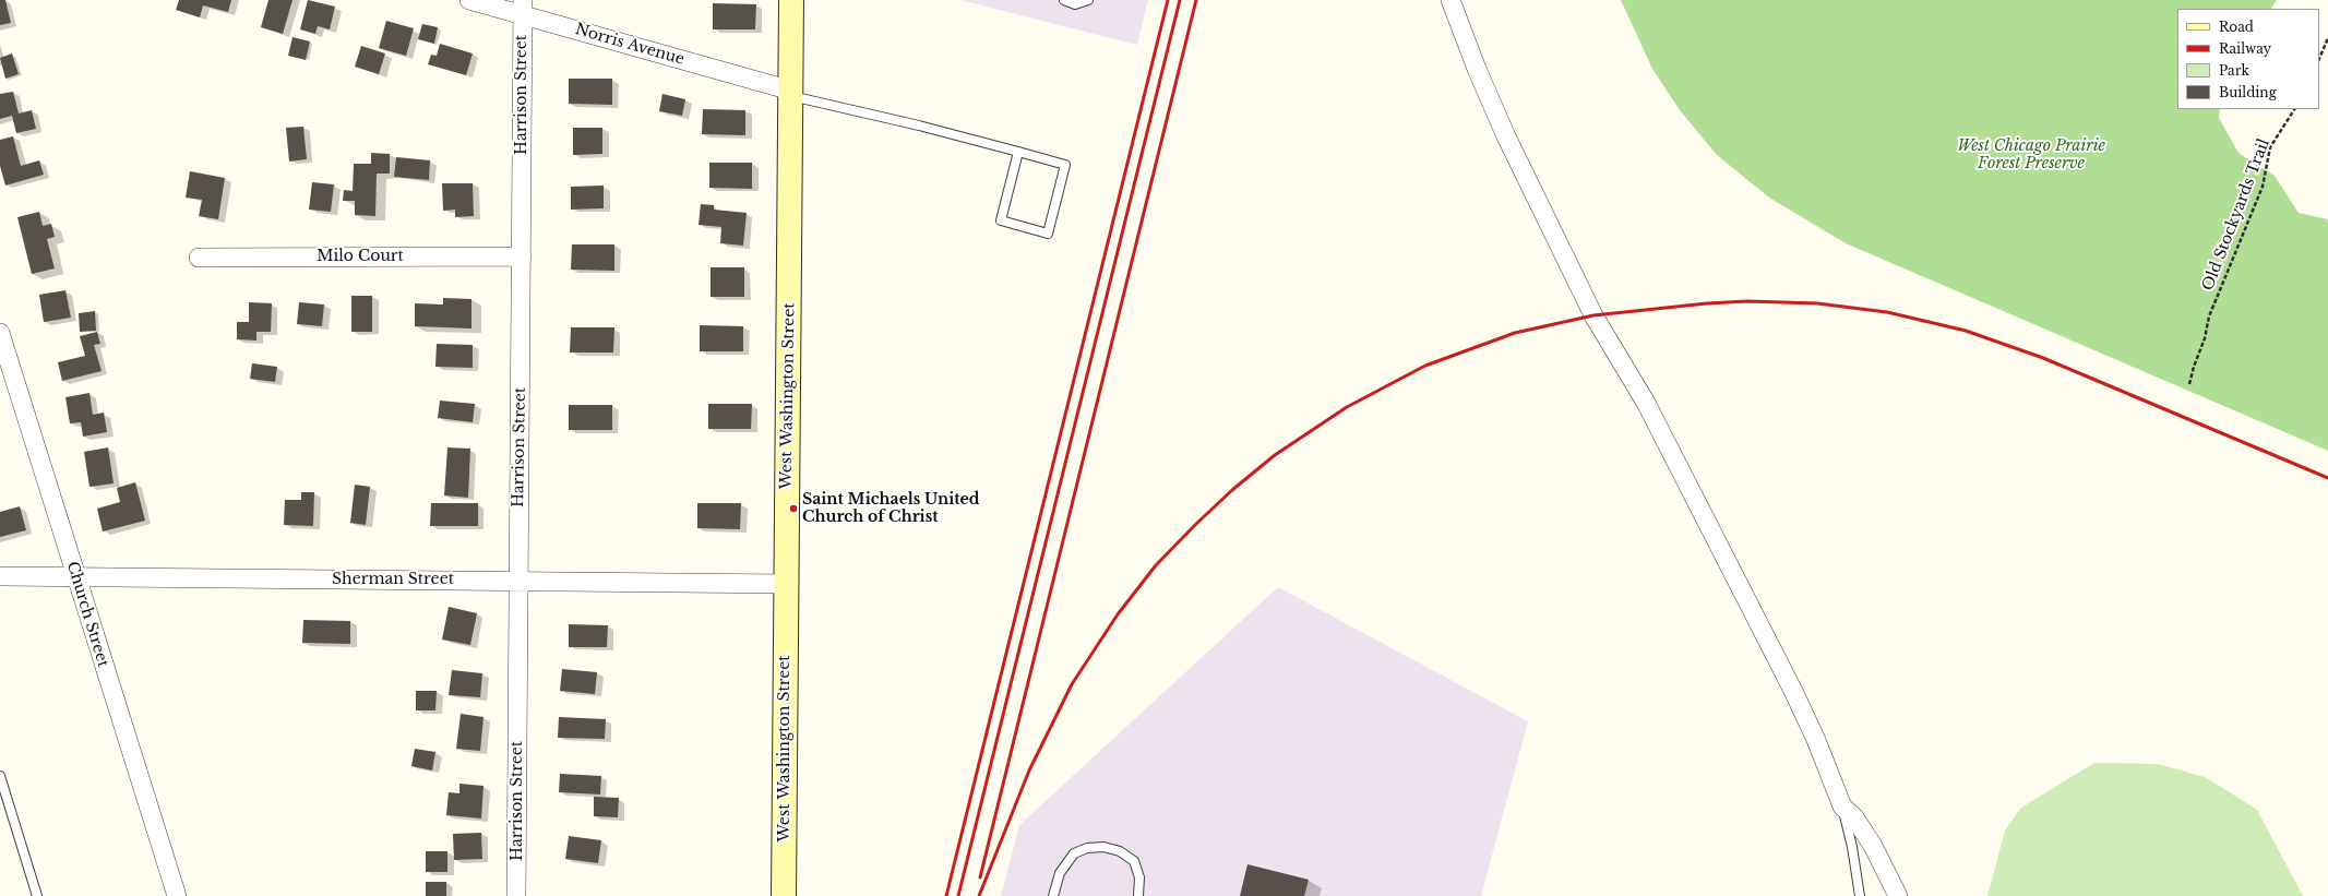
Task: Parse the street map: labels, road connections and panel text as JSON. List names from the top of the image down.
{
  "streets": {
    "main road": ["West Washington Street"],
    "street": [
      "Norris Avenue",
      "Harrison Street",
      "Milo Court",
      "Sherman Street",
      "Church Street"
    ],
    "path": ["Old Stockyards Trail"]
  },
  "crossings": [
    ["Norris Avenue", "Harrison Street"],
    ["Norris Avenue", "West Washington Street"],
    ["Harrison Street", "Milo Court"],
    ["Harrison Street", "Sherman Street"],
    ["West Washington Street", "Sherman Street"],
    ["Sherman Street", "Church Street"]
  ],
  "parks": ["West Chicago Prairie Forest Preserve"],
  "places": ["Saint Michaels United Church of Christ"],
  "legend": [
    "Road",
    "Railway",
    "Park",
    "Building"
  ]
}
